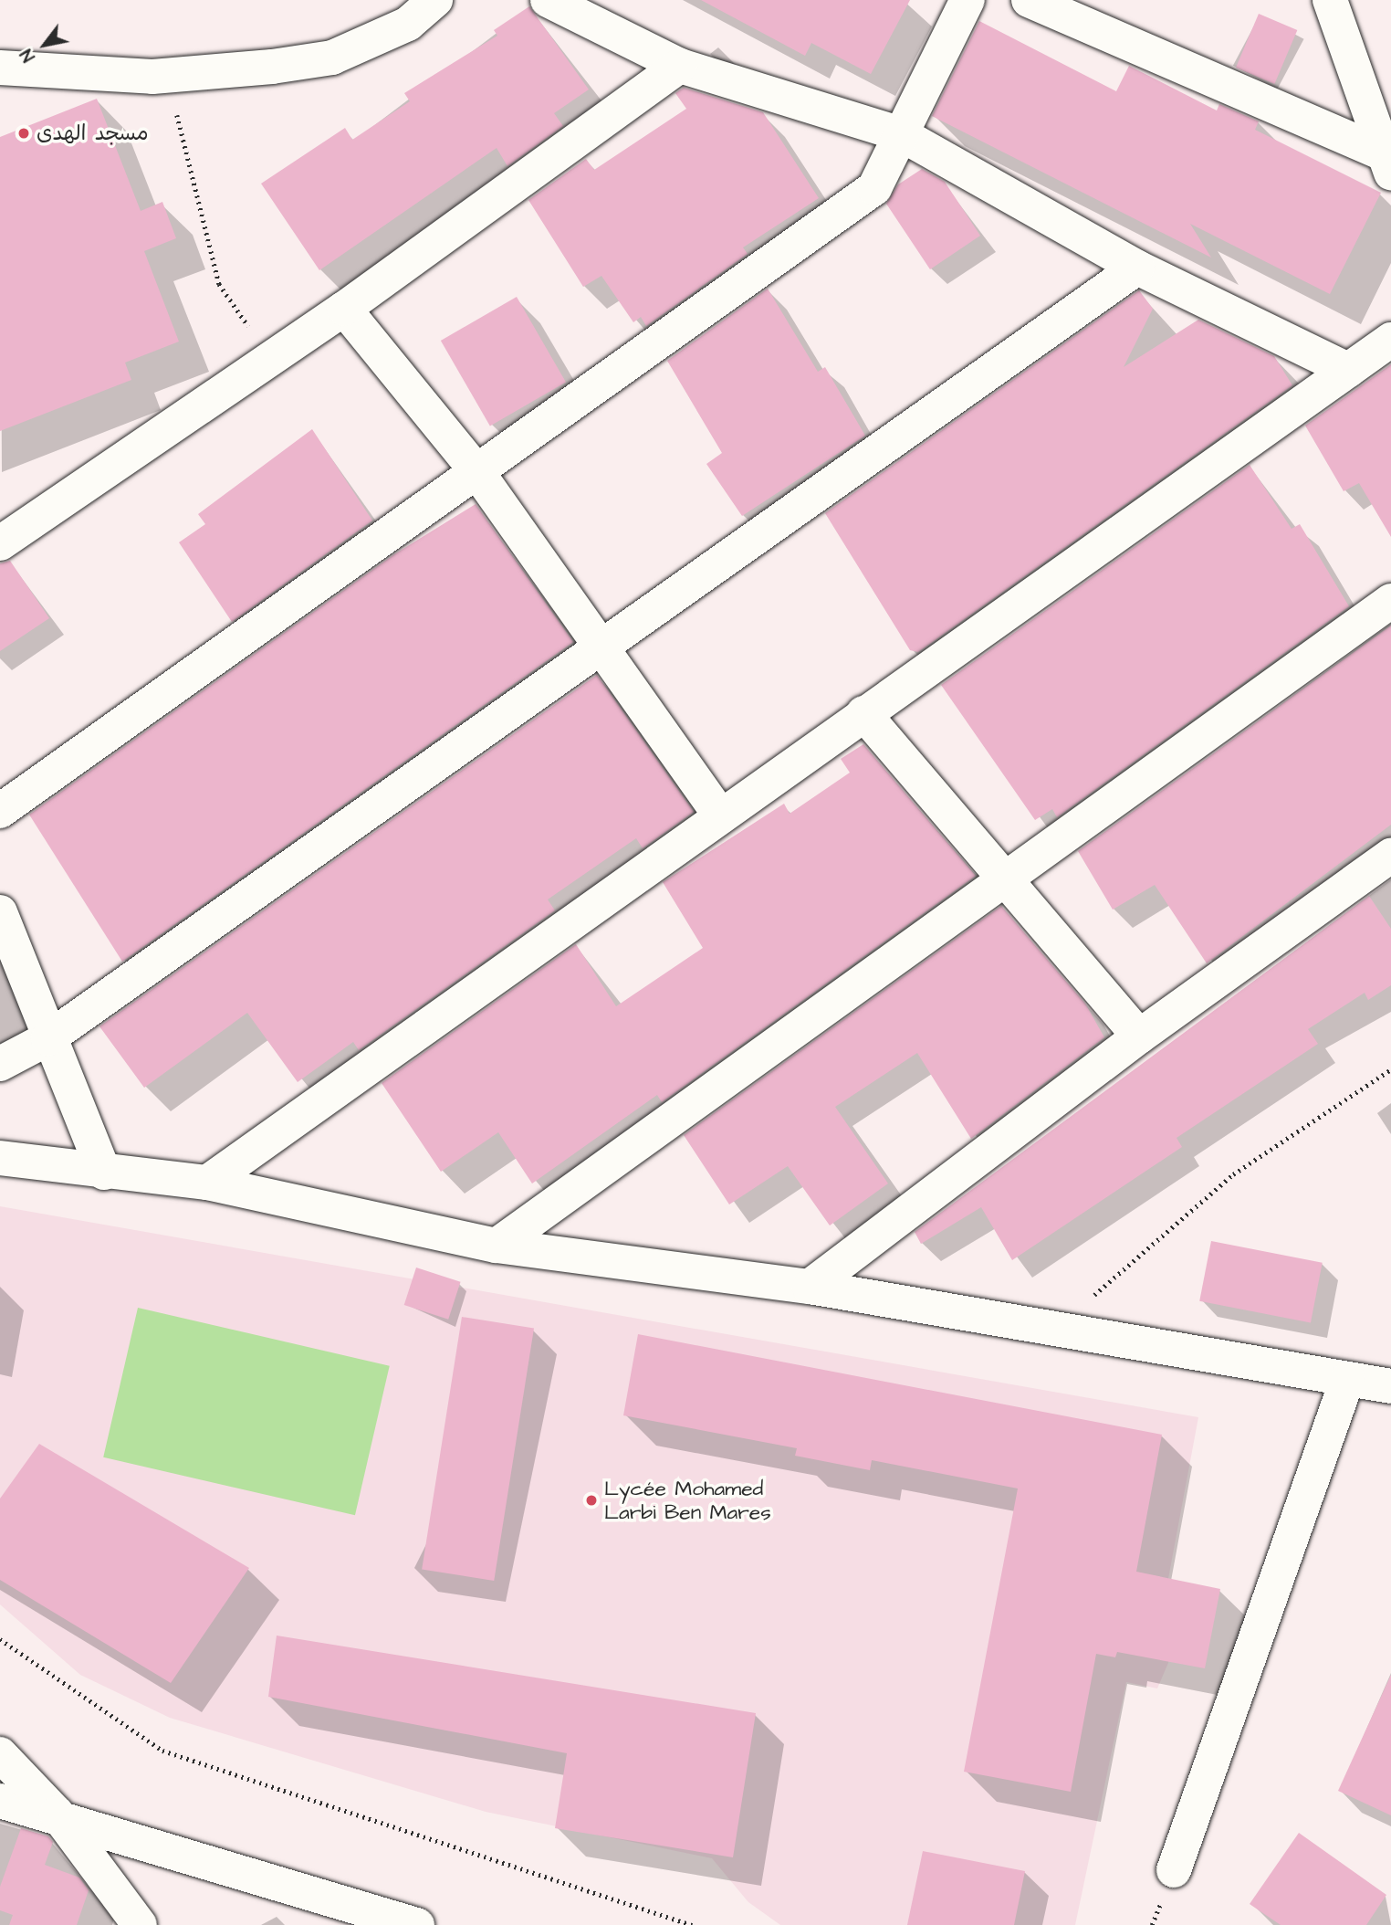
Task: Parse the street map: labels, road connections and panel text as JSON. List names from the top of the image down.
{
  "places": ["مسجد الهدى", "Lycée Mohamed Larbi Ben Mares"],
  "north": "bottom left"
}
